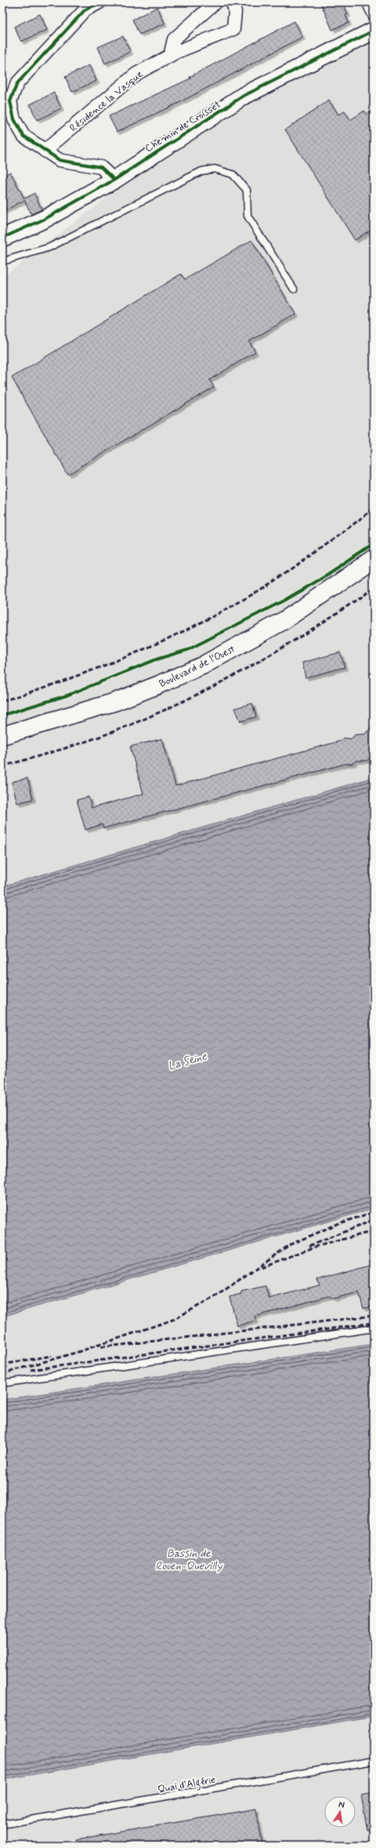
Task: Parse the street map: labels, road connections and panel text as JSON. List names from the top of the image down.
{
  "streets": {
    "street": ["Résidence la Vasque", "Chemin de Croisset", "Boulevard de l'Ouest"],
    "lane": ["Quai d'Algérie"]
  },
  "water": ["La Seine", "Bassin de Rouen-Quevilly"],
  "north": "top"
}
